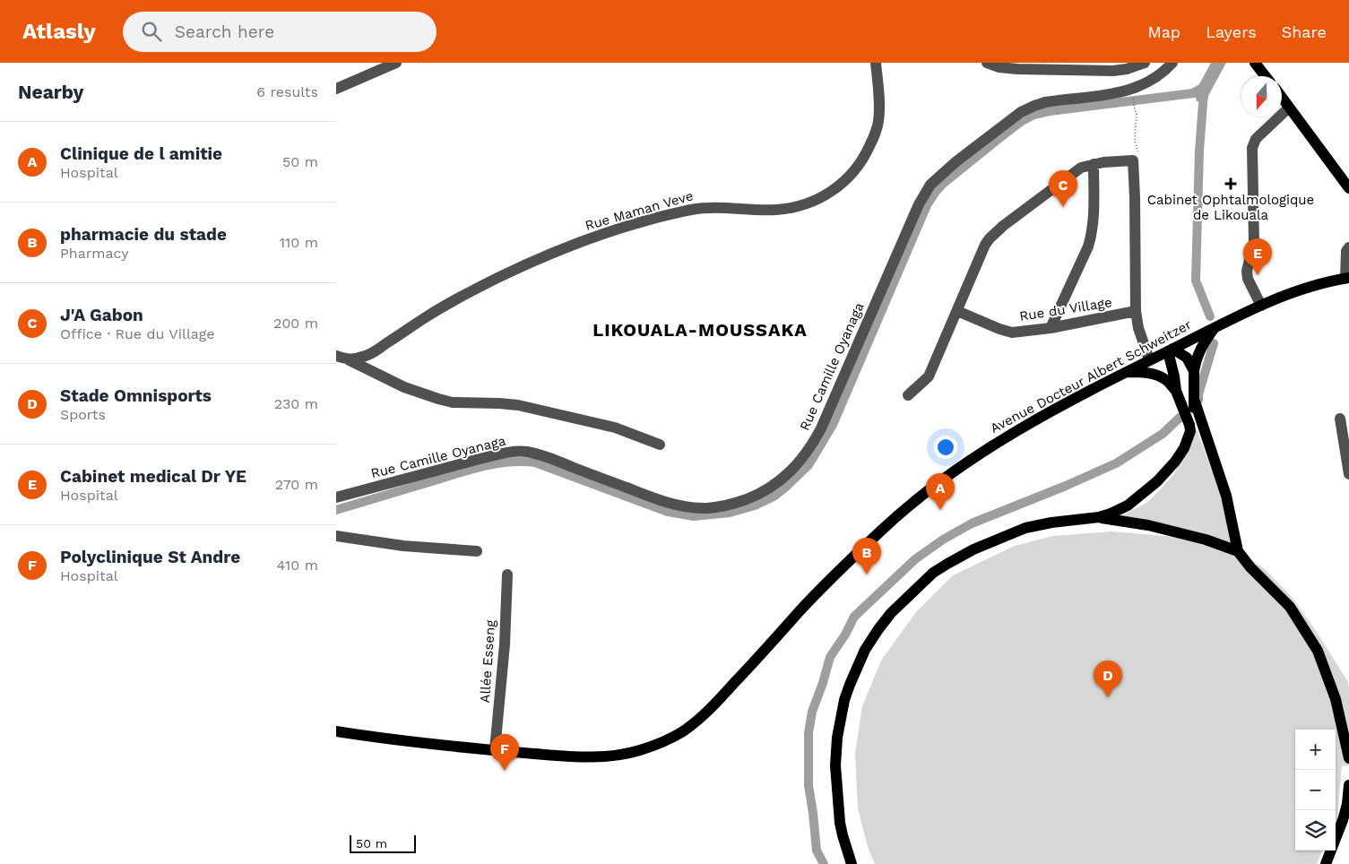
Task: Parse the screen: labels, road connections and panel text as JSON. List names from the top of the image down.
{
  "streets": {
    "main road": ["Avenue Docteur Albert Schweitzer"],
    "street": [
      "Rue Maman Veve",
      "Rue du Village",
      "Rue Camille Oyanaga",
      "Allée Esseng"
    ]
  },
  "crossings": [
    ["Avenue Docteur Albert Schweitzer", "Allée Esseng"]
  ],
  "districts": ["LIKOUALA-MOUSSAKA"],
  "places": {
    "health": ["Cabinet Ophtalmologique de Likouala"]
  },
  "scale_bar": "50 m",
  "north": "bottom",
  "page": {
    "header": "Atlasly",
    "search": "Search here",
    "nav": ["Map", "Layers", "Share"],
    "heading": ["Nearby", "6 results"],
    "list": [
      {
        "mark": "A",
        "name": "Clinique de l amitie",
        "note": "Hospital",
        "value": "50 m"
      },
      {
        "mark": "B",
        "name": "pharmacie du stade",
        "note": "Pharmacy",
        "value": "110 m"
      },
      {
        "mark": "C",
        "name": "J'A Gabon",
        "note": "Office · Rue du Village",
        "value": "200 m"
      },
      {
        "mark": "D",
        "name": "Stade Omnisports",
        "note": "Sports",
        "value": "230 m"
      },
      {
        "mark": "E",
        "name": "Cabinet medical Dr YE",
        "note": "Hospital",
        "value": "270 m"
      },
      {
        "mark": "F",
        "name": "Polyclinique St Andre",
        "note": "Hospital",
        "value": "410 m"
      }
    ],
    "pins": [
      "C",
      "E",
      "A",
      "B",
      "D",
      "F"
    ],
    "map_buttons": ["+", "−"],
    "scale": "50 m"
  }
}
